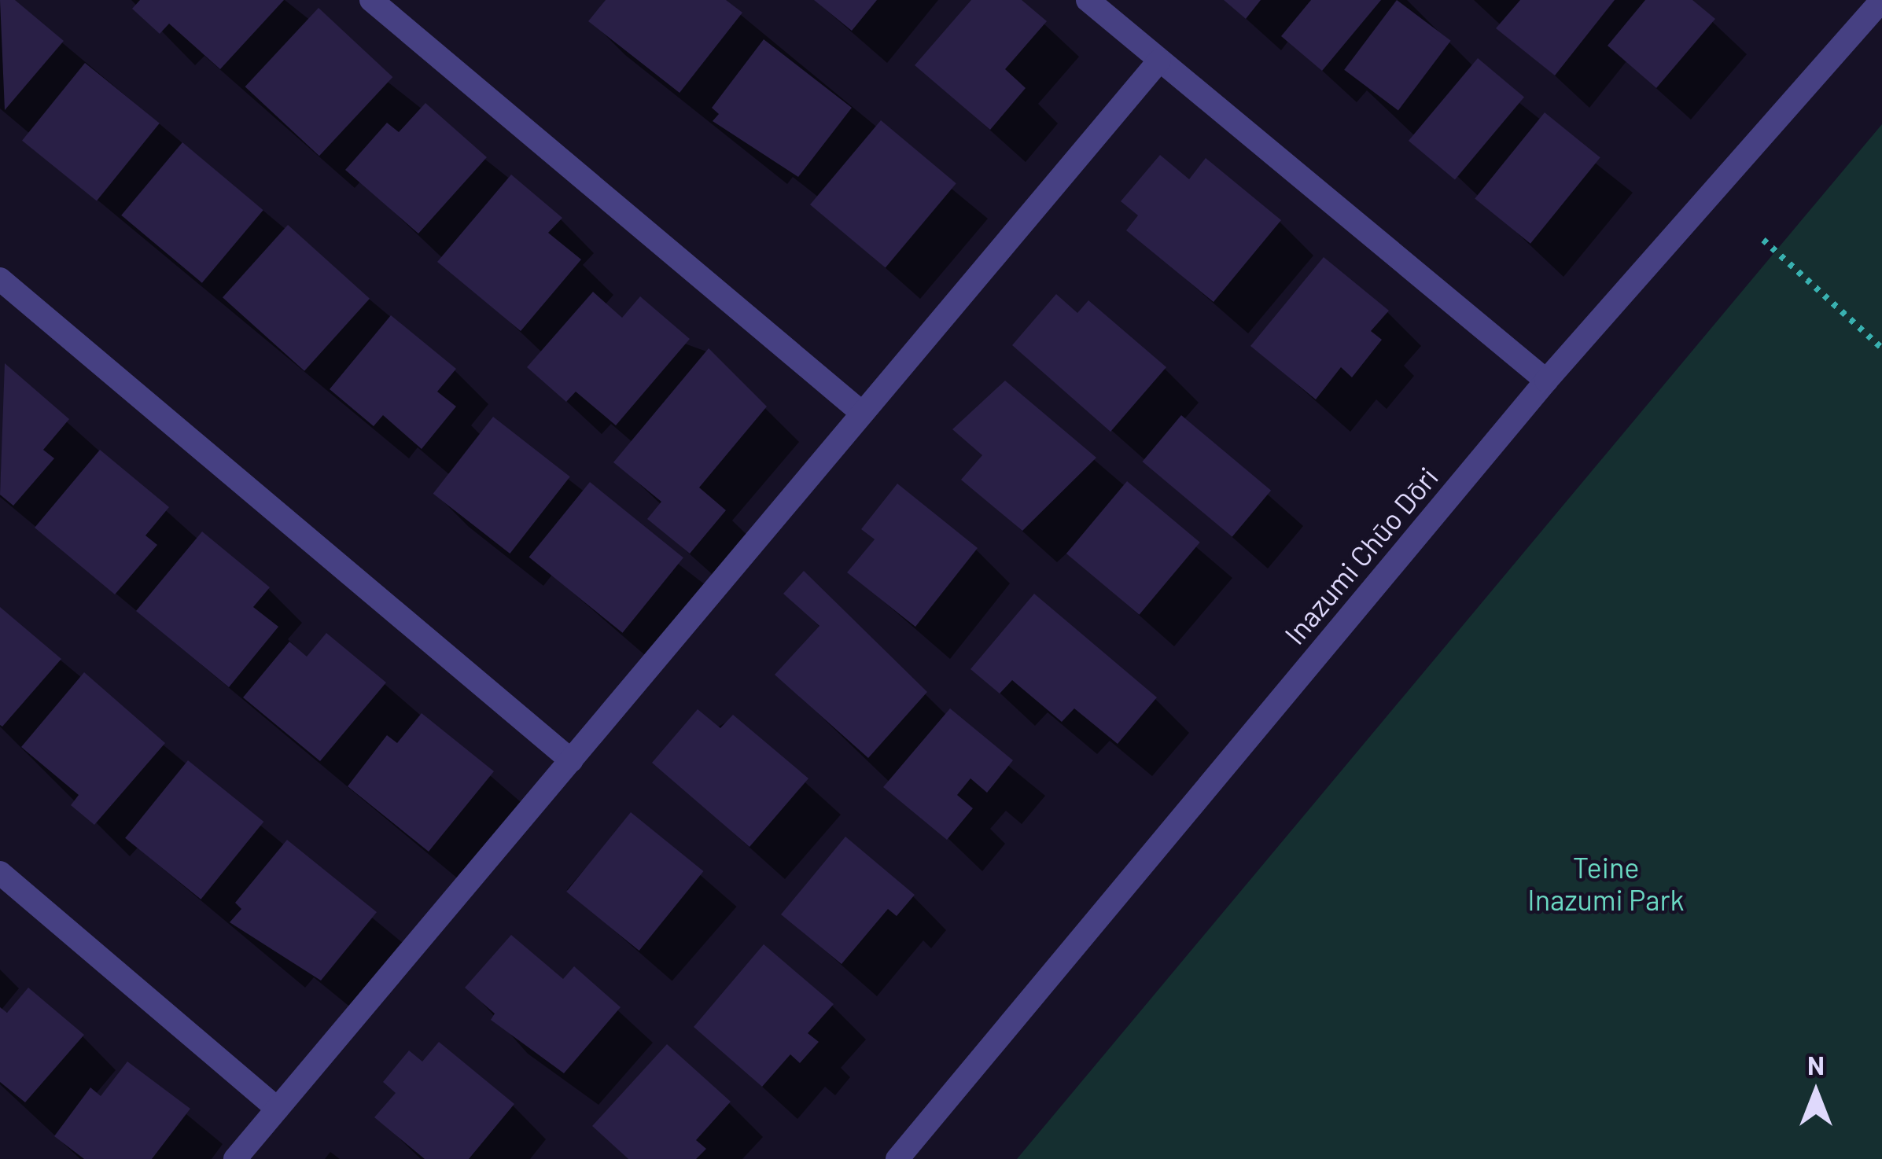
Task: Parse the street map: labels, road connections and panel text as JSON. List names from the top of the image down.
{
  "streets": {
    "street": ["Inazumi Chūo Dōri"]
  },
  "parks": ["Teine Inazumi Park"],
  "north": "top"
}
